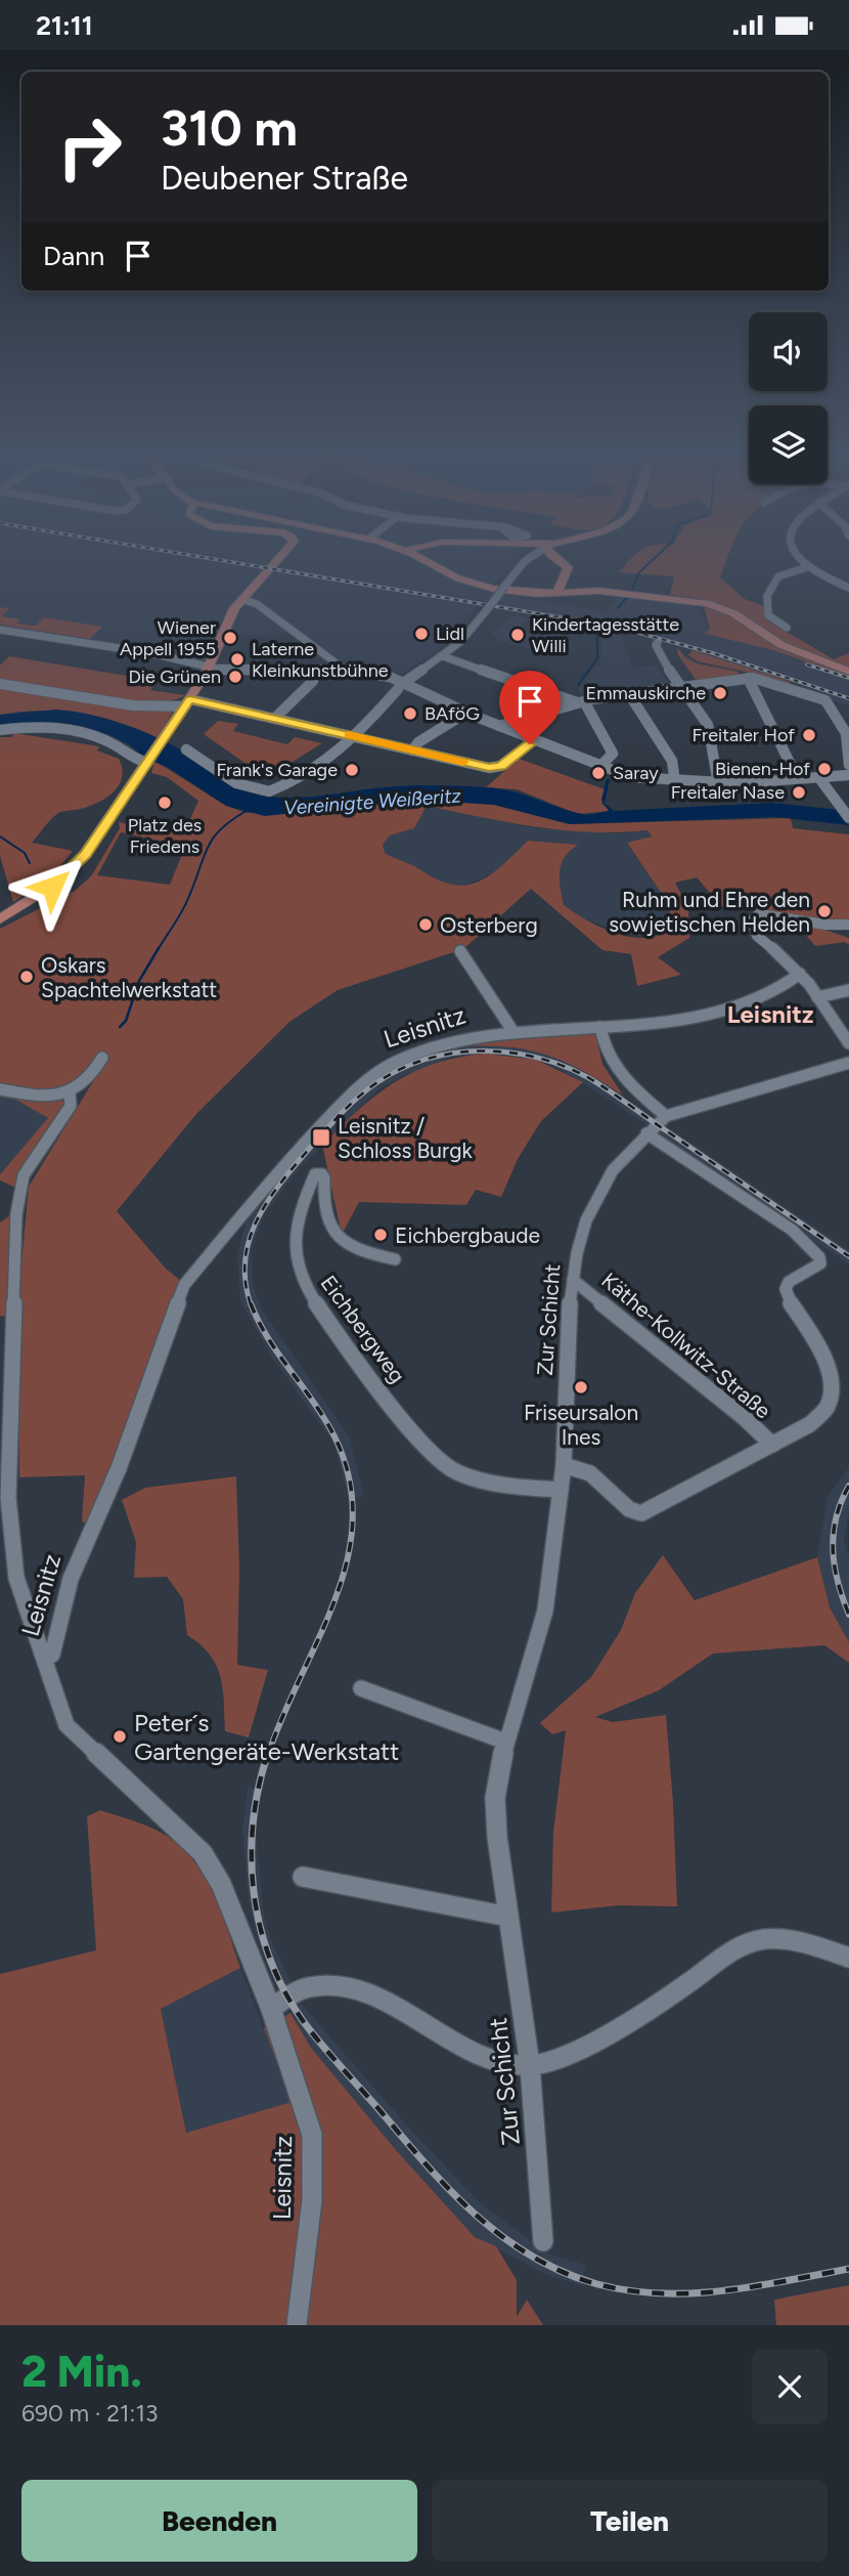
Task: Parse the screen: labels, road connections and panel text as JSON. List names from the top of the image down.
{
  "streets": {
    "street": [
      "Leisnitz",
      "Zur Schicht",
      "Eichbergweg",
      "Käthe-Kollwitz-Straße"
    ]
  },
  "crossings": [
    ["Zur Schicht", "Eichbergweg"],
    ["Zur Schicht", "Käthe-Kollwitz-Straße"]
  ],
  "districts": ["Leisnitz"],
  "water": ["Vereinigte Weißeritz"],
  "places": {
    "other": [
      "Lidl",
      "Kindertagesstätte Willi",
      "Wiener Appell 1955",
      "Laterne Kleinkunstbühne",
      "Die Grünen",
      "Emmauskirche",
      "BAföG",
      "Freitaler Hof",
      "Bienen-Hof",
      "Frank's Garage",
      "Saray",
      "Freitaler Nase",
      "Platz des Friedens",
      "Ruhm und Ehre den sowjetischen Helden",
      "Osterberg",
      "Oskars Spachtelwerkstatt",
      "Eichbergbaude",
      "Friseursalon Ines",
      "Peter´s Gartengeräte-Werkstatt"
    ],
    "transit": ["Leisnitz / Schloss Burgk"]
  },
  "page": {
    "status": "21:11",
    "turn": ["310 m", "Deubener Straße"],
    "then": "Dann",
    "heading": ["2 Min.", "690 m · 21:13"],
    "buttons": ["Beenden", "Teilen"]
  }
}
